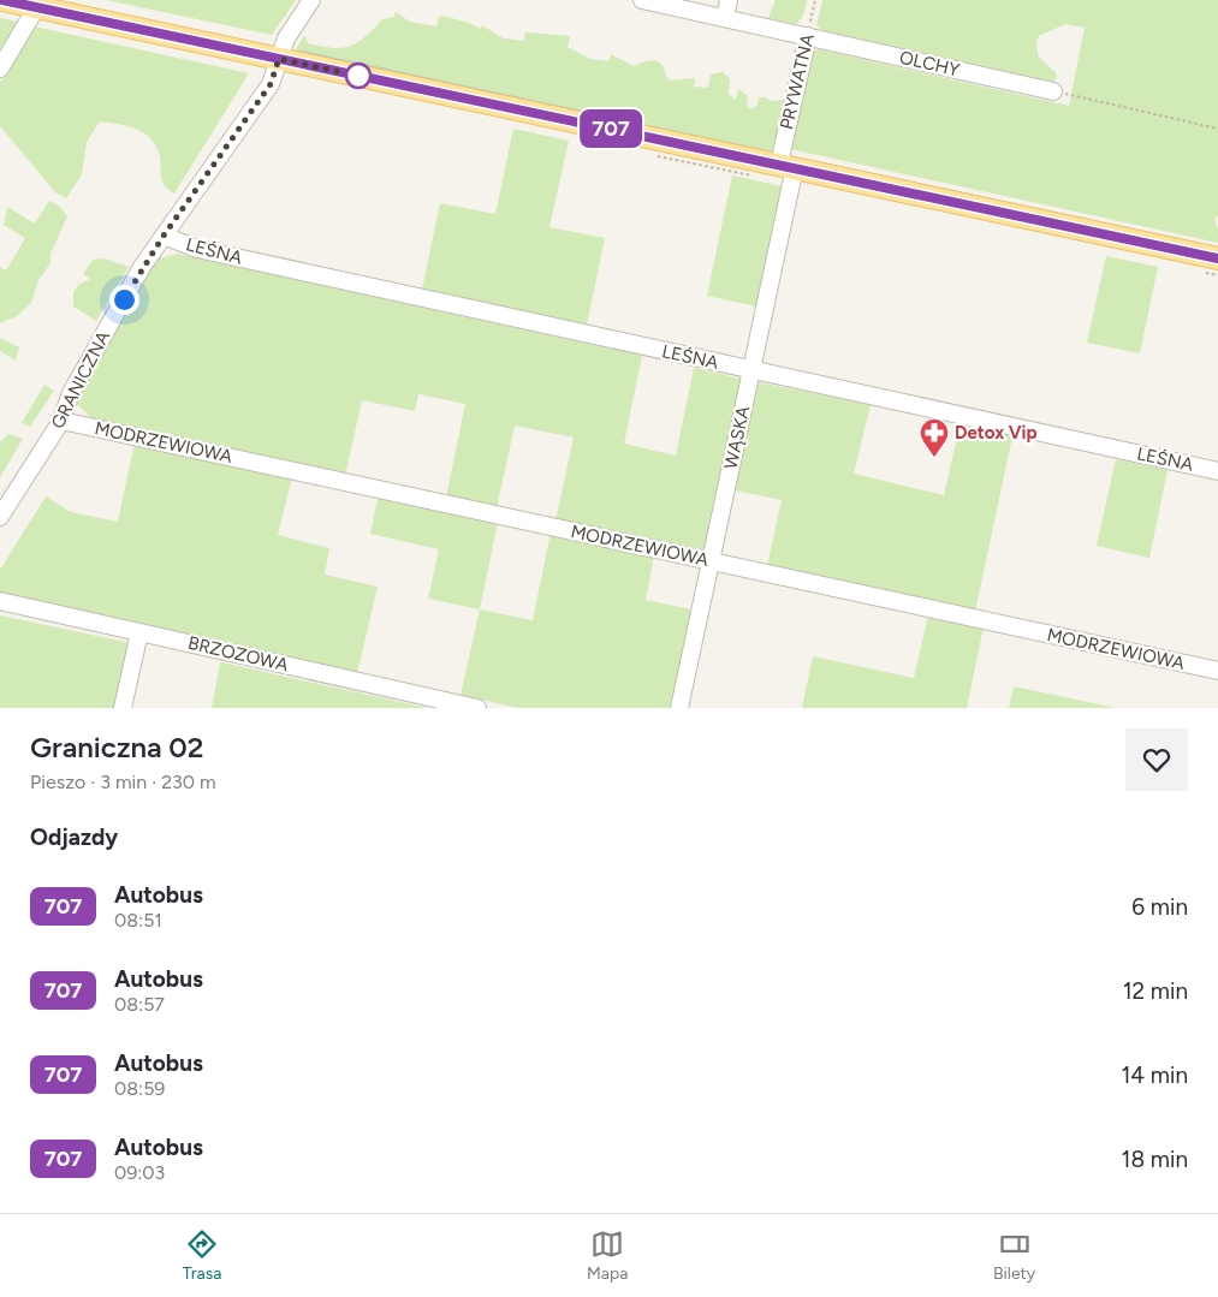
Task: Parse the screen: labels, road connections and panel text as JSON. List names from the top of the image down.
{
  "streets": {
    "street": [
      "OLCHY",
      "PRYWATNA",
      "LEŚNA",
      "GRANICZNA",
      "WĄSKA",
      "MODRZEWIOWA",
      "BRZOZOWA"
    ]
  },
  "crossings": [
    ["OLCHY", "PRYWATNA"],
    ["PRYWATNA", "WĄSKA"],
    ["LEŚNA", "GRANICZNA"],
    ["LEŚNA", "WĄSKA"],
    ["GRANICZNA", "MODRZEWIOWA"],
    ["WĄSKA", "MODRZEWIOWA"]
  ],
  "places": {
    "pharmacy": ["Detox Vip"]
  },
  "lines": ["bus line 707"],
  "page": {
    "on_map": "707",
    "heading": [
      ["Graniczna 02", "Pieszo · 3 min · 230 m"],
      "Odjazdy"
    ],
    "list": [
      {
        "mark": "707",
        "name": "Autobus",
        "note": "08:51",
        "value": "6 min"
      },
      {
        "mark": "707",
        "name": "Autobus",
        "note": "08:57",
        "value": "12 min"
      },
      {
        "mark": "707",
        "name": "Autobus",
        "note": "08:59",
        "value": "14 min"
      },
      {
        "mark": "707",
        "name": "Autobus",
        "note": "09:03",
        "value": "18 min"
      }
    ],
    "tabs": ["Trasa", "Mapa", "Bilety"]
  }
}
